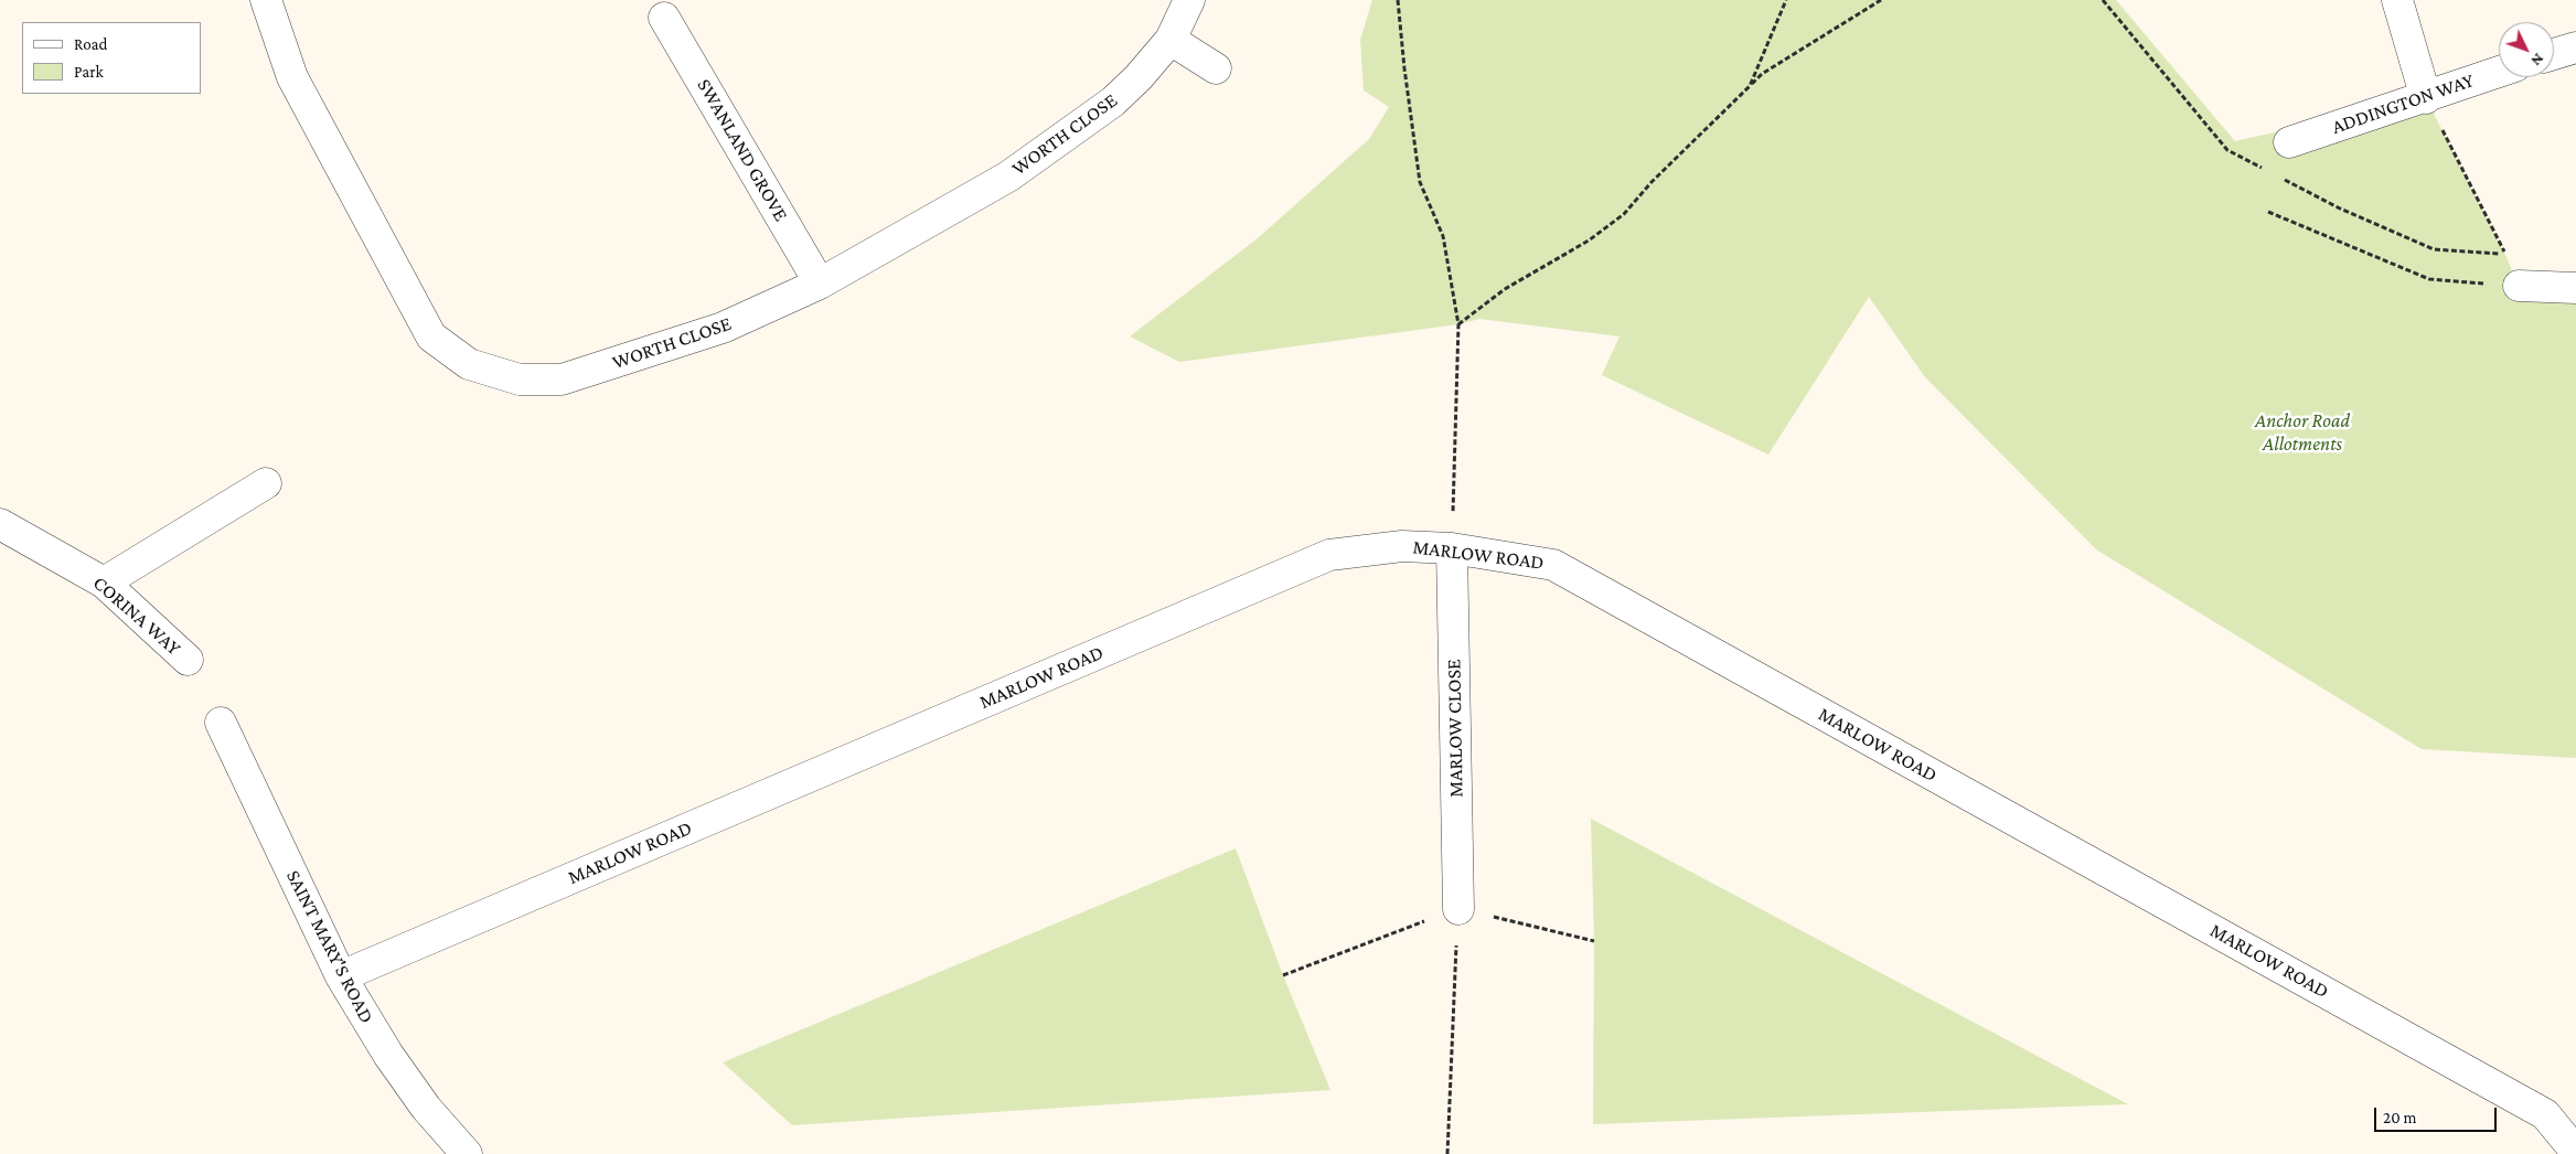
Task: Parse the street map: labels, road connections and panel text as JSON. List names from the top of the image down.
{
  "streets": {
    "street": [
      "ADDINGTON WAY",
      "WORTH CLOSE",
      "SWANLAND GROVE",
      "MARLOW ROAD",
      "CORINA WAY",
      "MARLOW CLOSE",
      "SAINT MARY'S ROAD"
    ]
  },
  "crossings": [
    ["WORTH CLOSE", "SWANLAND GROVE"],
    ["MARLOW ROAD", "MARLOW CLOSE"],
    ["MARLOW ROAD", "SAINT MARY'S ROAD"]
  ],
  "parks": ["Anchor Road Allotments"],
  "legend": ["Road", "Park"],
  "scale_bar": "20 m",
  "north": "bottom right"
}
